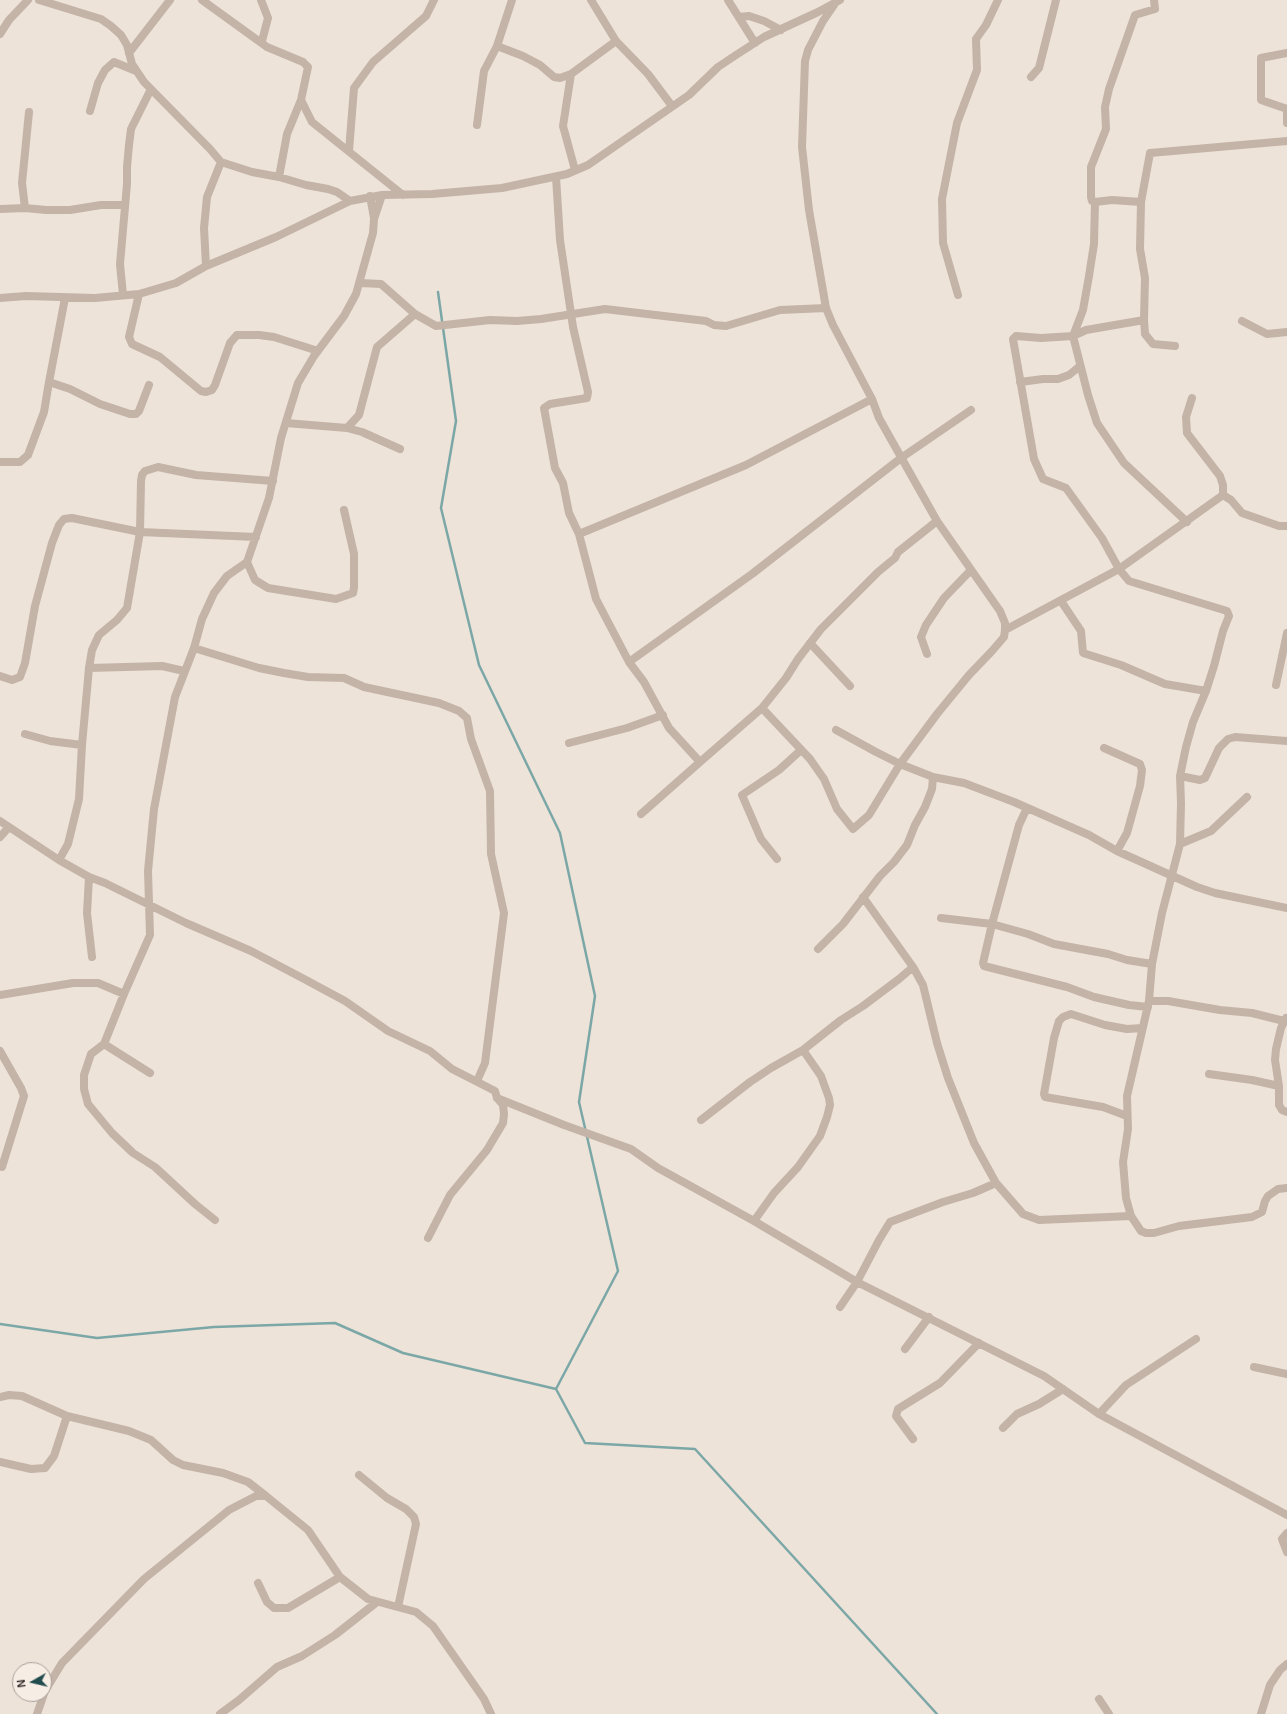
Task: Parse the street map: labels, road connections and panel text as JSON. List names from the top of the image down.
{
  "north": "left"
}
